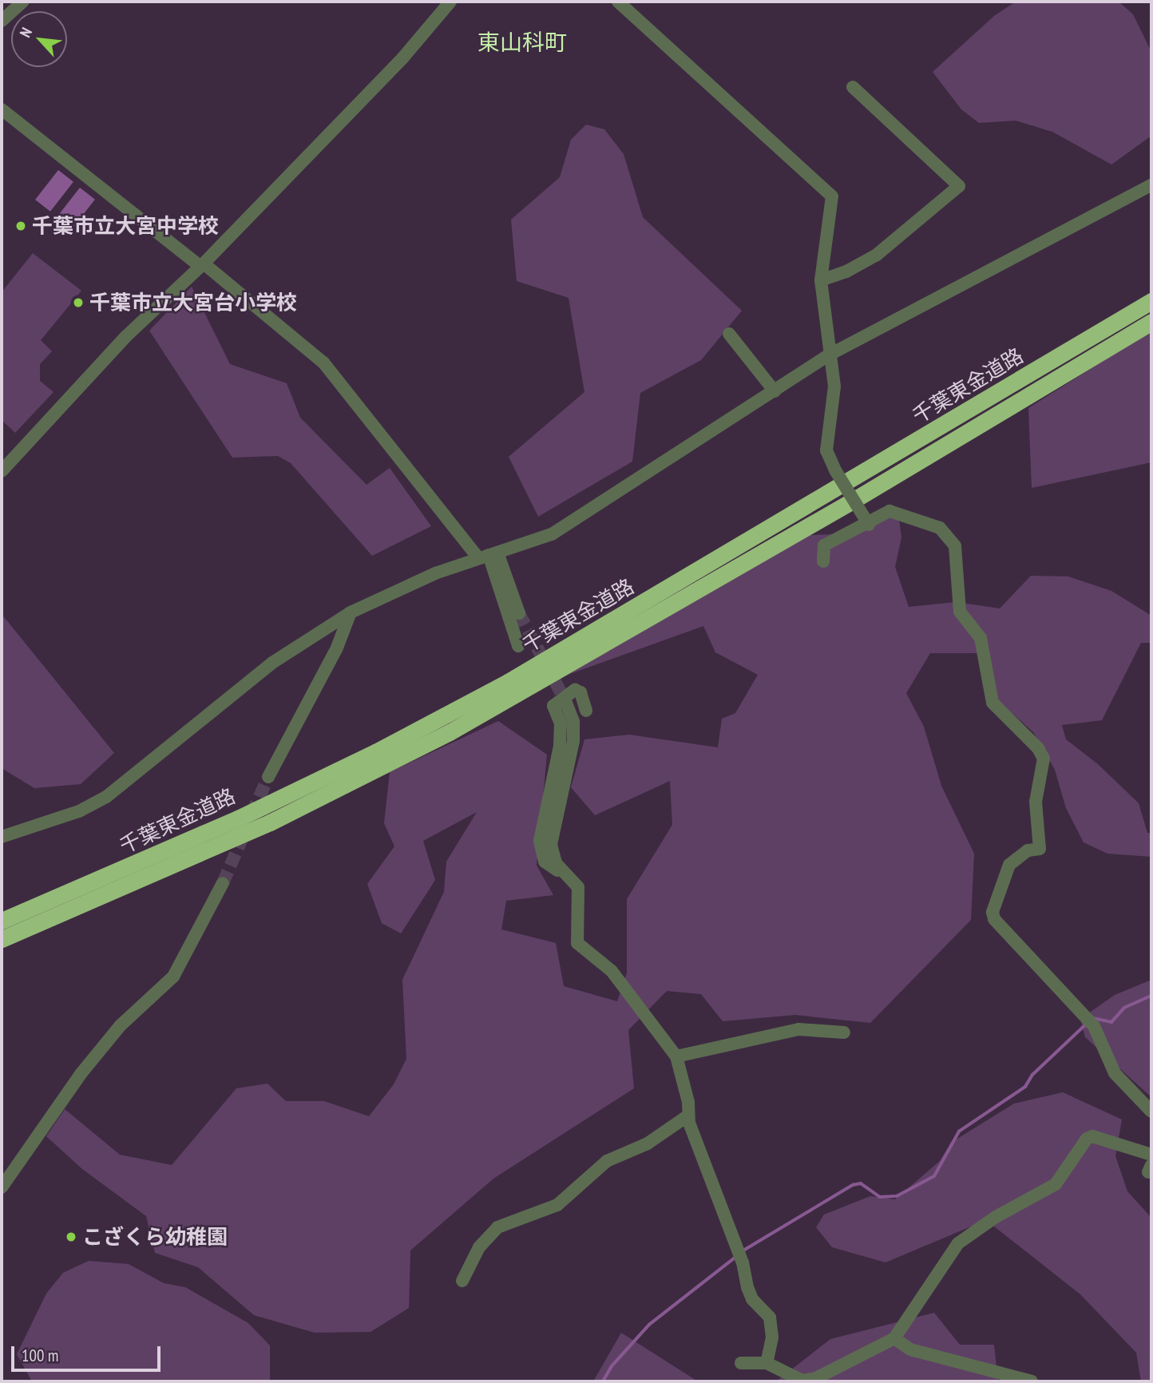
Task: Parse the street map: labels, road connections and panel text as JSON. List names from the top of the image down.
{
  "streets": {
    "highway": ["千葉東金道路"]
  },
  "districts": ["東山科町"],
  "places": ["千葉市立大宮中学校", "千葉市立大宮台小学校", "こざくら幼稚園"],
  "scale_bar": "100 m",
  "north": "top left"
}
